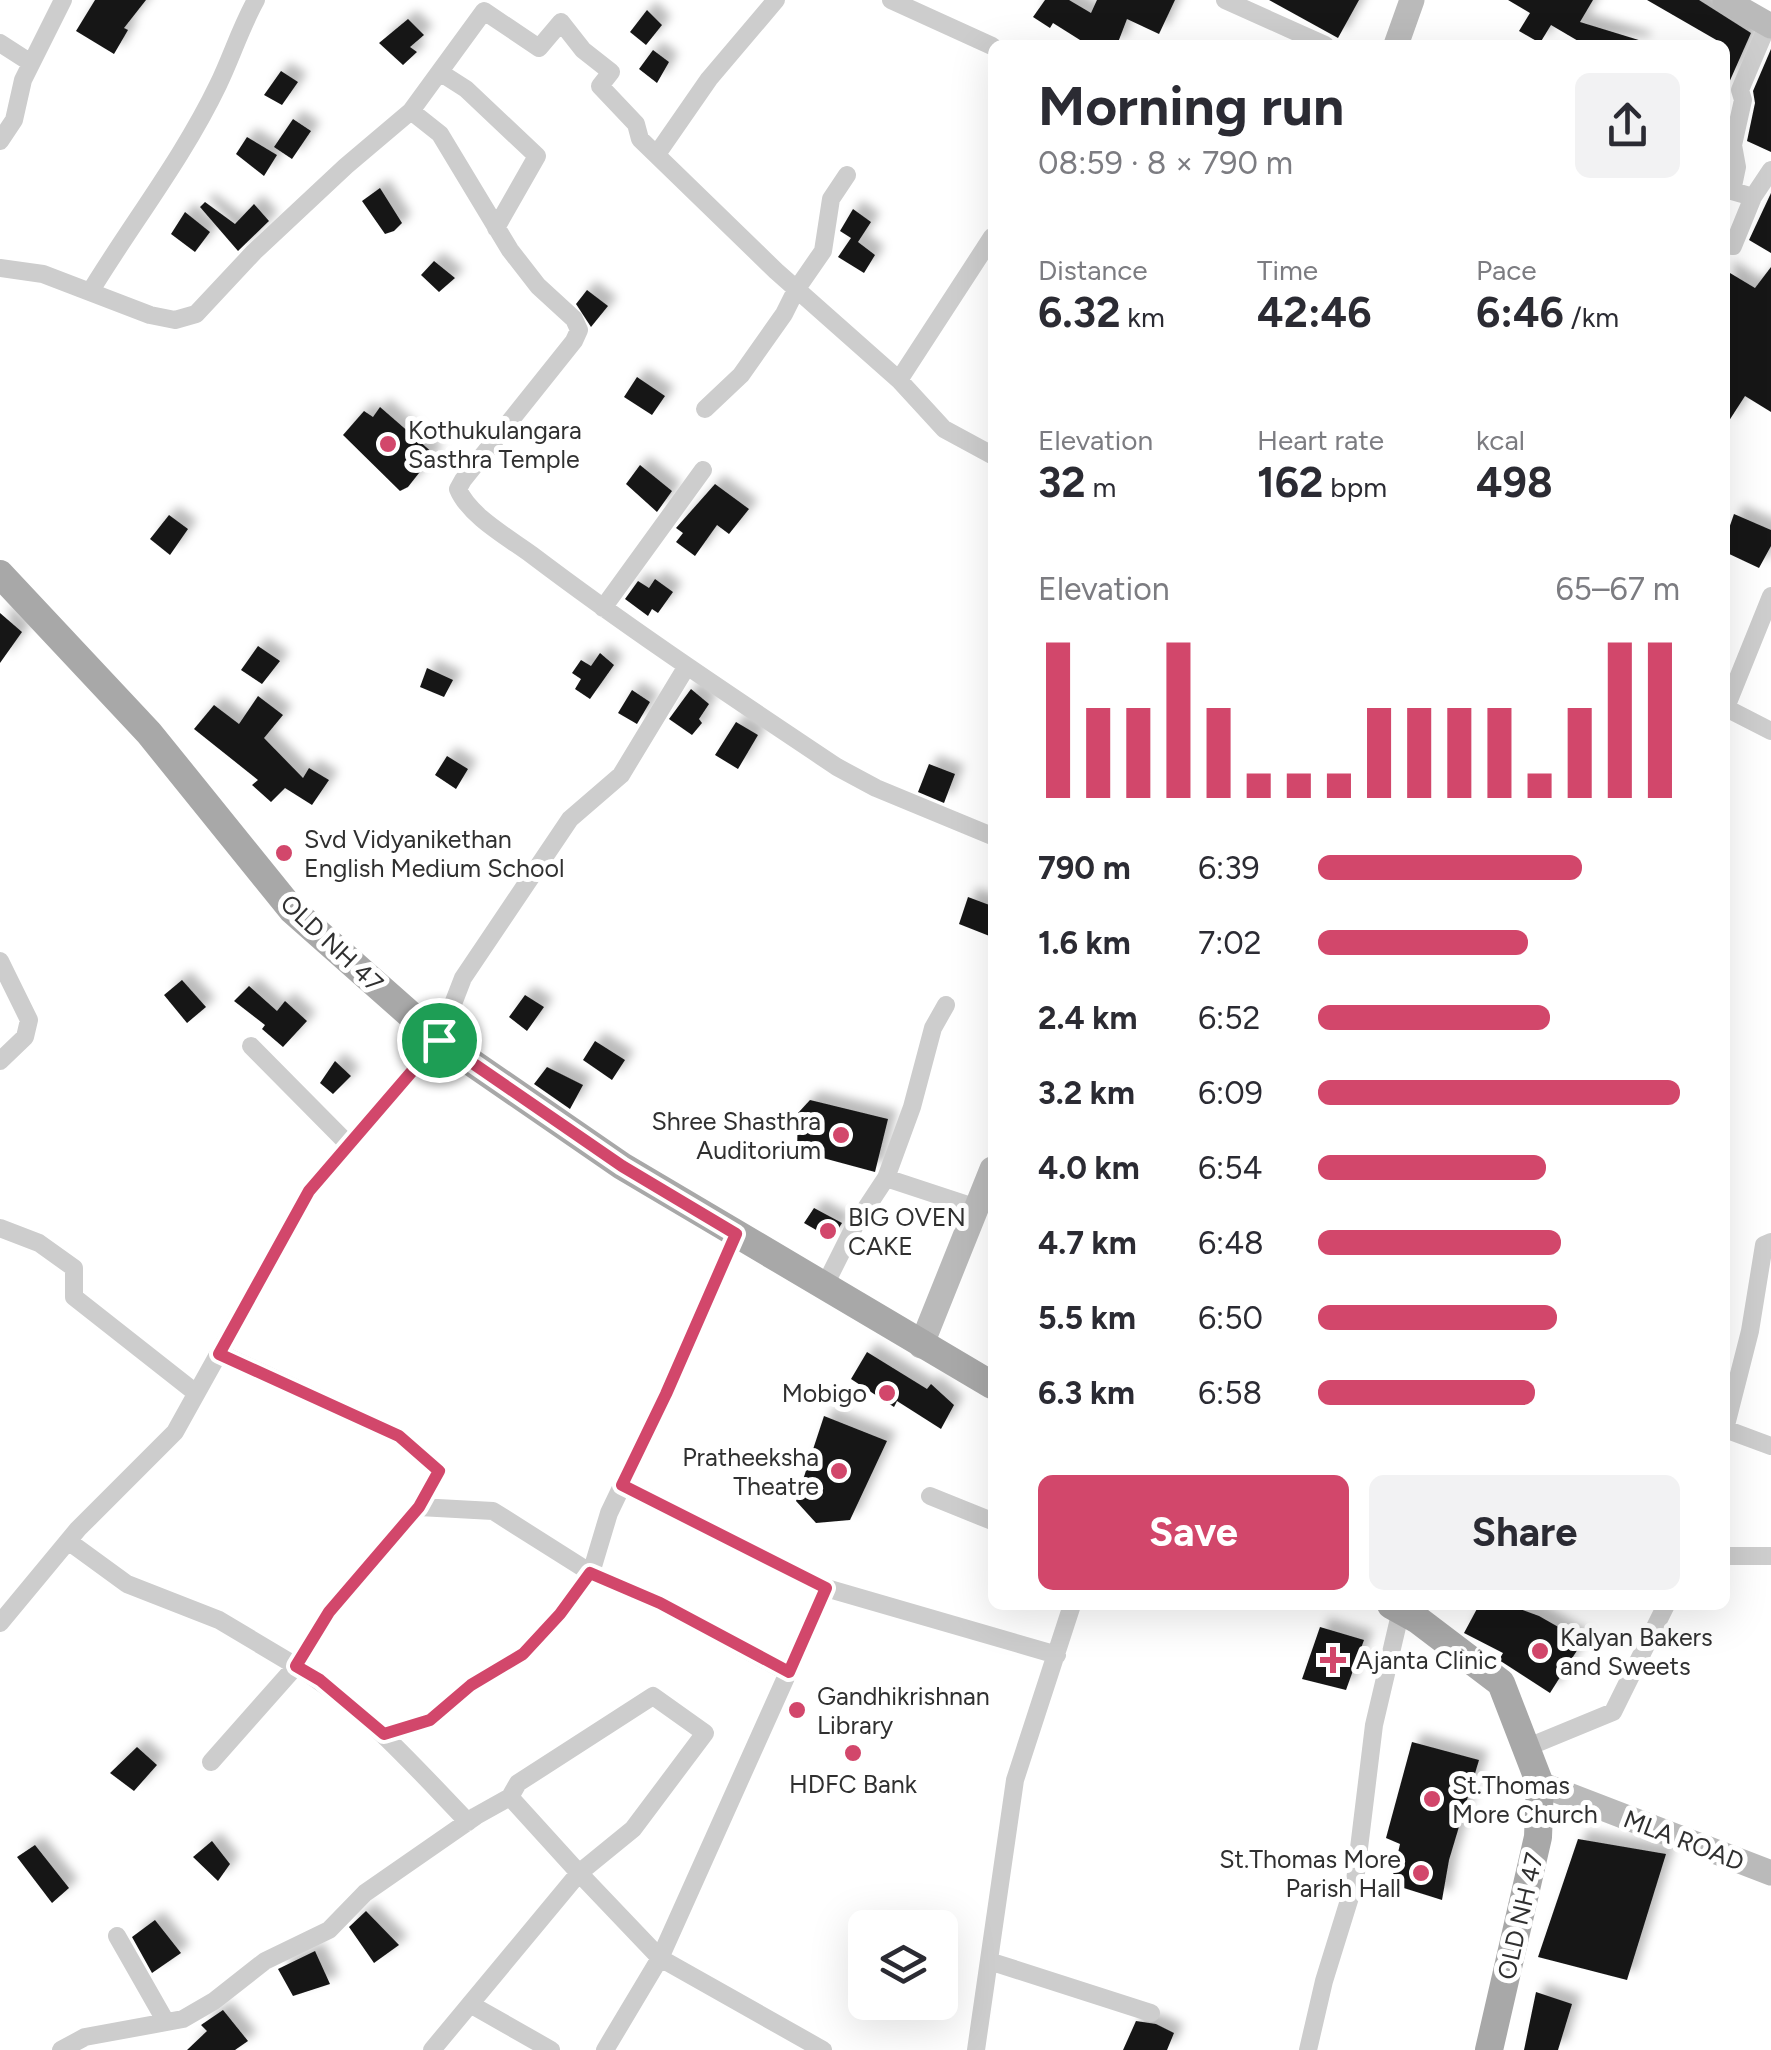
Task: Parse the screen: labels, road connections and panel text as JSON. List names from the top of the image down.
{
  "streets": {
    "main road": ["OLD NH 47"],
    "street": ["MLA ROAD"]
  },
  "crossings": [
    ["OLD NH 47", "MLA ROAD"]
  ],
  "places": {
    "other": [
      "Kothukulangara Sasthra Temple",
      "Svd Vidyanikethan English Medium School",
      "Shree Shasthra Auditorium",
      "BIG OVEN CAKE",
      "Mobigo",
      "Pratheeksha Theatre",
      "Kalyan Bakers and Sweets",
      "Gandhikrishnan Library",
      "HDFC Bank",
      "St.Thomas More Church",
      "St.Thomas More Parish Hall"
    ],
    "health": ["Ajanta Clinic"]
  },
  "page": {
    "heading": ["Morning run", "08:59 · 8 × 790 m"],
    "stats": [
      ["Distance", "6.32 km"],
      ["Time", "42:46"],
      ["Pace", "6:46 /km"],
      ["Elevation", "32 m"],
      ["Heart rate", "162 bpm"],
      ["kcal", "498"]
    ],
    "chart": ["Elevation", "65–67 m"],
    "list": [
      {
        "name": "790 m",
        "note": "6:39"
      },
      {
        "name": "1.6 km",
        "note": "7:02"
      },
      {
        "name": "2.4 km",
        "note": "6:52"
      },
      {
        "name": "3.2 km",
        "note": "6:09"
      },
      {
        "name": "4.0 km",
        "note": "6:54"
      },
      {
        "name": "4.7 km",
        "note": "6:48"
      },
      {
        "name": "5.5 km",
        "note": "6:50"
      },
      {
        "name": "6.3 km",
        "note": "6:58"
      }
    ],
    "buttons": ["Save", "Share"]
  }
}
